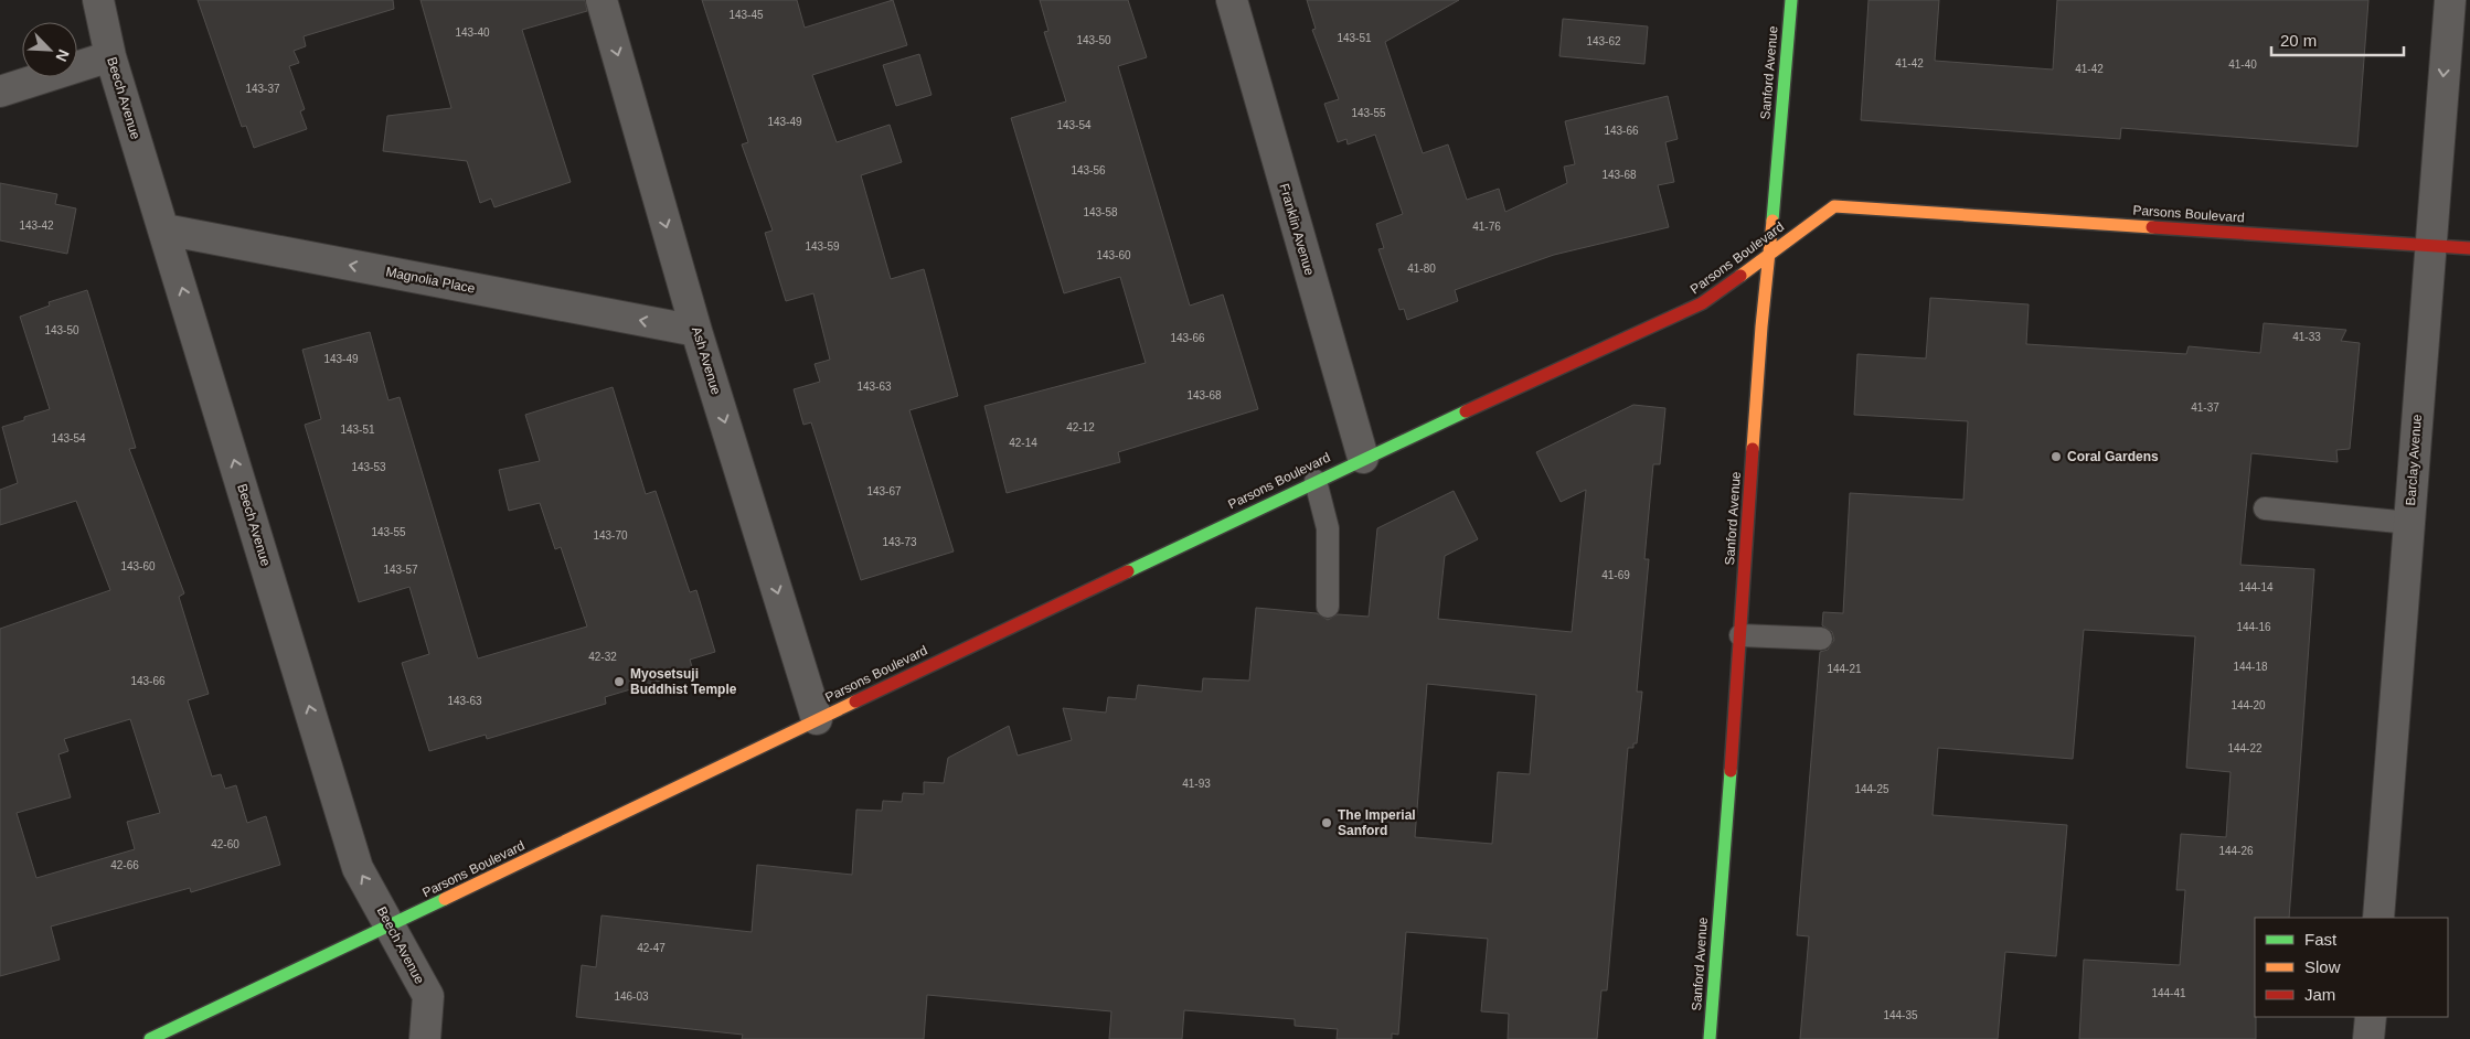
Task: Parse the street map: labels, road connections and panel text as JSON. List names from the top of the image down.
{
  "streets": {
    "street": [
      "Sanford Avenue",
      "Beech Avenue",
      "Parsons Boulevard",
      "Franklin Avenue",
      "Magnolia Place",
      "Ash Avenue",
      "Barclay Avenue"
    ]
  },
  "crossings": [
    ["Sanford Avenue", "Parsons Boulevard"],
    ["Beech Avenue", "Parsons Boulevard"],
    ["Beech Avenue", "Magnolia Place"],
    ["Parsons Boulevard", "Franklin Avenue"],
    ["Parsons Boulevard", "Ash Avenue"],
    ["Parsons Boulevard", "Barclay Avenue"],
    ["Magnolia Place", "Ash Avenue"]
  ],
  "one_way": ["Beech Avenue", "Magnolia Place", "Ash Avenue"],
  "places": ["Coral Gardens", "Myosetsuji Buddhist Temple", "The Imperial Sanford"],
  "house_numbers": [
    "143-45",
    "143-40",
    "143-51",
    "143-50",
    "143-62",
    "41-42",
    "41-40",
    "41-42",
    "143-37",
    "143-55",
    "143-49",
    "143-54",
    "143-66",
    "143-56",
    "143-68",
    "143-58",
    "143-42",
    "41-76",
    "143-59",
    "143-60",
    "41-80",
    "143-50",
    "41-33",
    "143-66",
    "143-49",
    "143-63",
    "143-68",
    "41-37",
    "42-12",
    "143-51",
    "143-54",
    "42-14",
    "143-53",
    "143-67",
    "143-55",
    "143-70",
    "143-73",
    "143-60",
    "143-57",
    "41-69",
    "144-14",
    "144-16",
    "42-32",
    "144-18",
    "144-21",
    "143-66",
    "143-63",
    "144-20",
    "144-22",
    "41-93",
    "144-25",
    "42-60",
    "144-26",
    "42-66",
    "42-47",
    "144-41",
    "146-03",
    "144-35"
  ],
  "legend": ["Fast", "Slow", "Jam"],
  "scale_bar": "20 m",
  "north": "bottom right"
}
